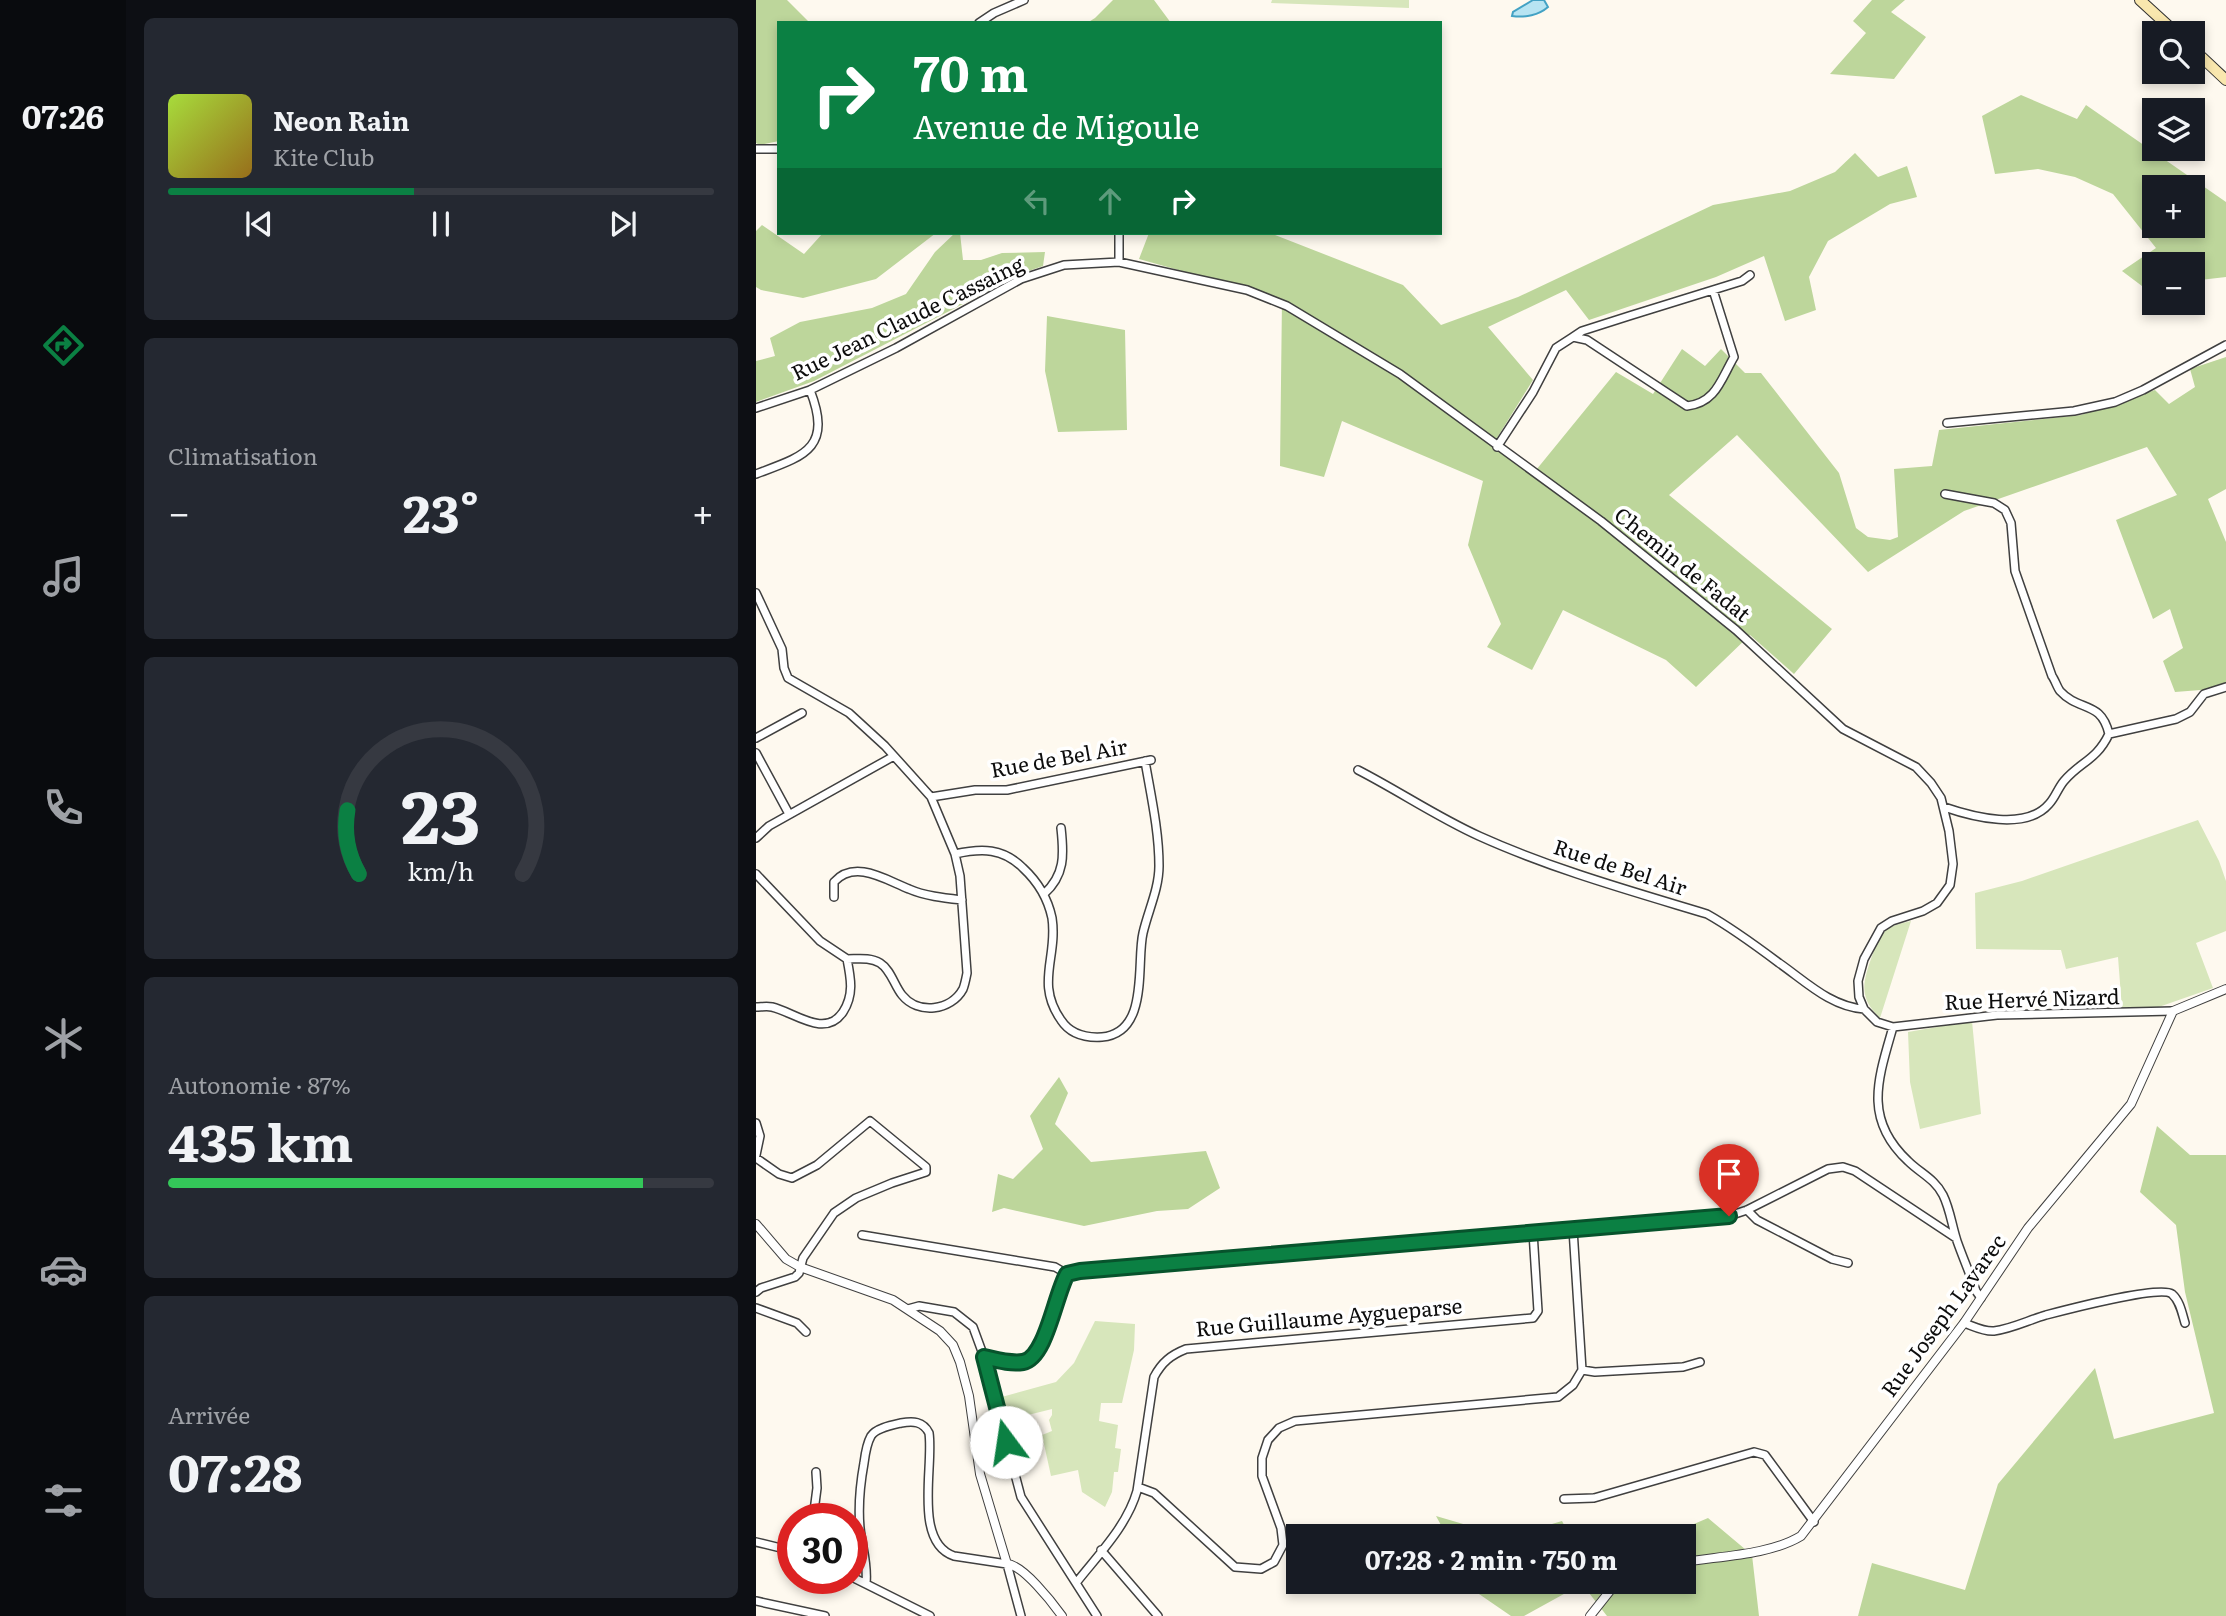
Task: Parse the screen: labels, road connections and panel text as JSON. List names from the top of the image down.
{
  "streets": {
    "street": [
      "Rue Jean Claude Cassaing",
      "Chemin de Fadat",
      "Rue de Bel Air",
      "Rue Hervé Nizard",
      "Rue Joseph Lavarec",
      "Rue Guillaume Aygueparse"
    ]
  },
  "crossings": [
    ["Rue Jean Claude Cassaing", "Chemin de Fadat"],
    ["Chemin de Fadat", "Rue de Bel Air"],
    ["Rue Hervé Nizard", "Rue Joseph Lavarec"]
  ],
  "page": {
    "tabs": "07:26",
    "map_buttons": ["+", "−"],
    "turn": ["70 m", "Avenue de Migoule"],
    "song": ["Neon Rain", "Kite Club"],
    "tile": [
      "Climatisation",
      ["Autonomie · 87%", "435 km"],
      ["Arrivée", "07:28"]
    ],
    "heat": ["−", "23°", "+"],
    "limit": "30",
    "trip": "07:28 · 2 min · 750 m",
    "gauge": ["23", "km/h"]
  }
}
